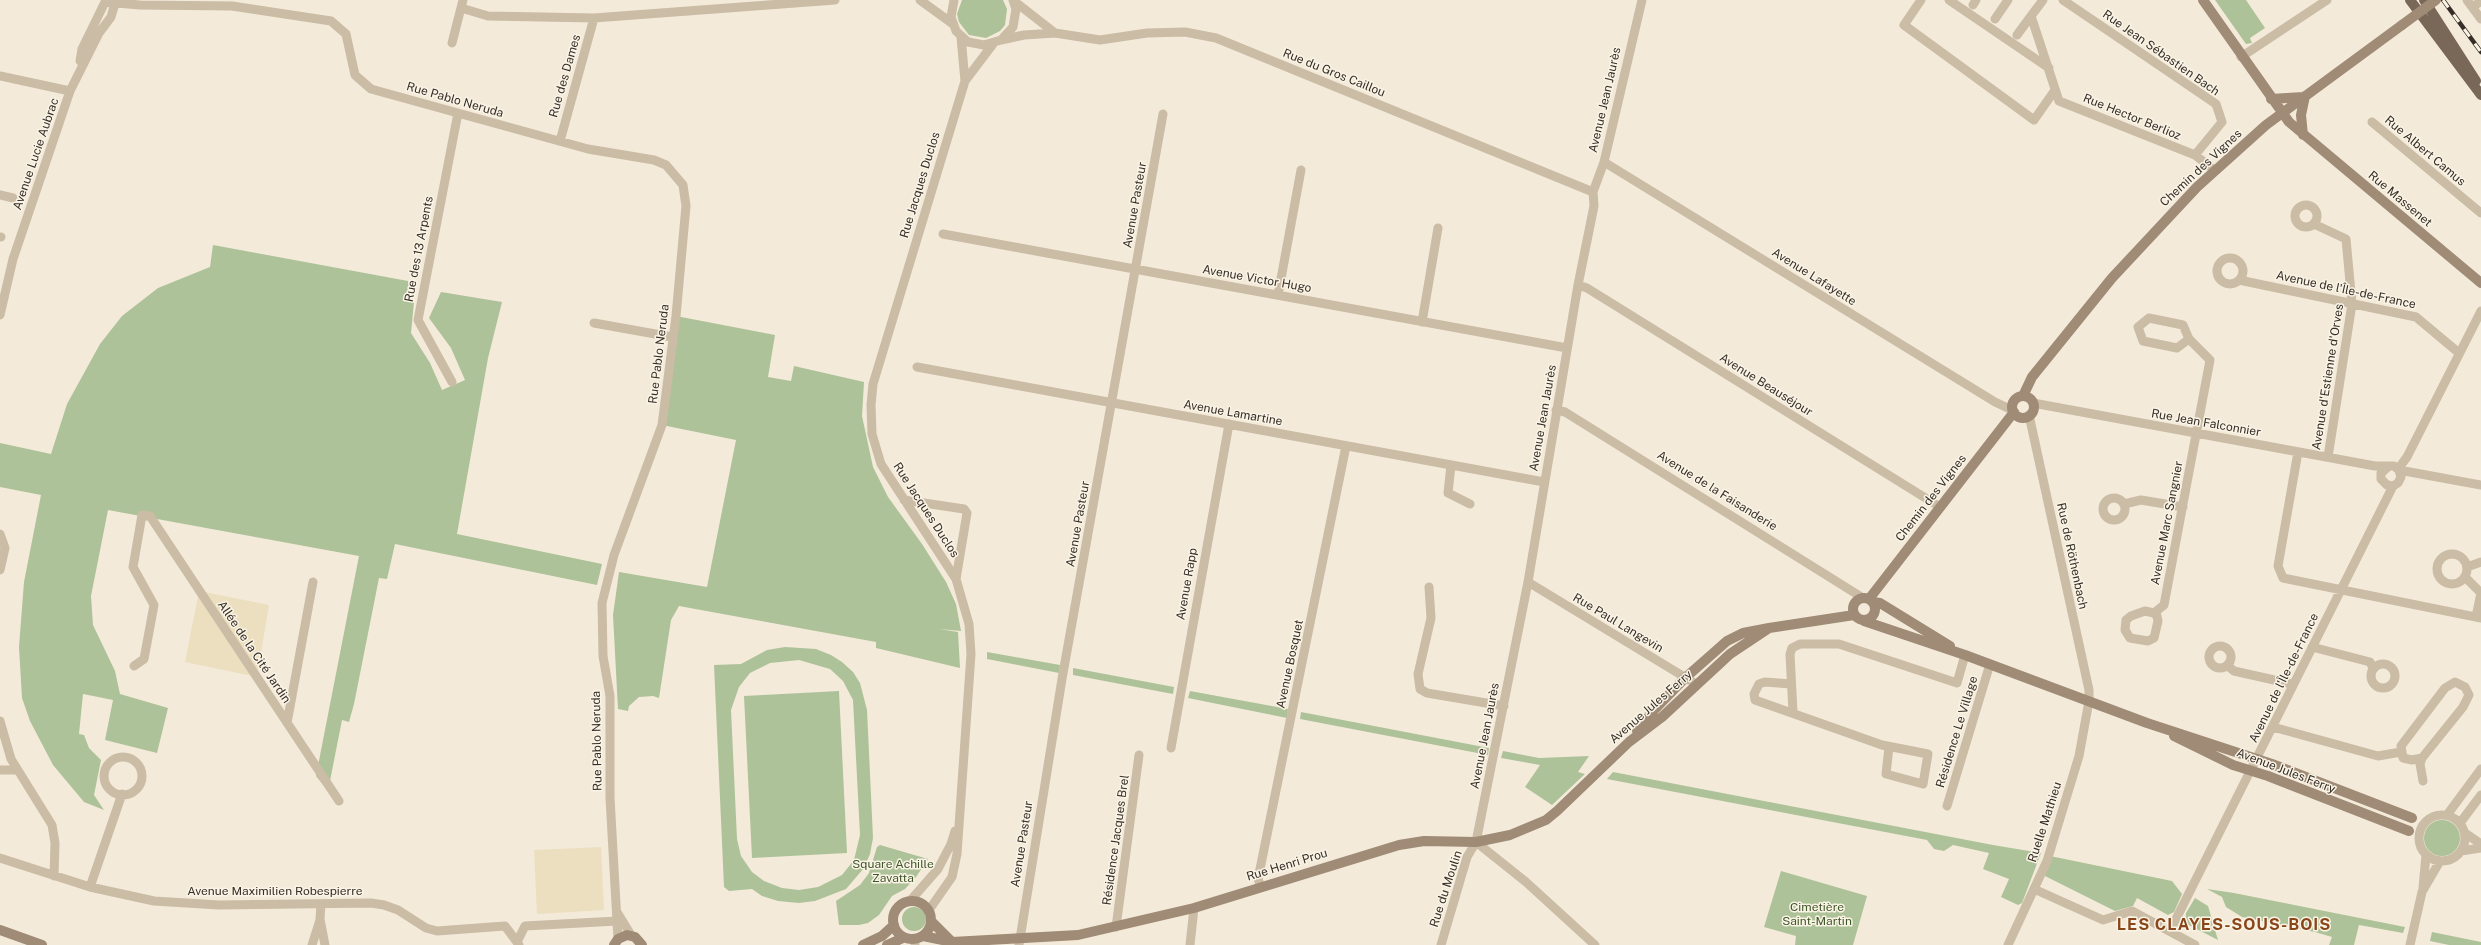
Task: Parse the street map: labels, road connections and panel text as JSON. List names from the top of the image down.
{
  "streets": {
    "street": [
      "Rue Jean Sébastien Bach",
      "Rue du Gros Caillou",
      "Rue des Dames",
      "Rue Pablo Neruda",
      "Avenue Jean Jaurès",
      "Rue Hector Berlioz",
      "Rue Albert Camus",
      "Avenue Lucie Aubrac",
      "Chemin des Vignes",
      "Rue Jacques Duclos",
      "Rue Massenet",
      "Avenue Pasteur",
      "Rue des 13 Arpents",
      "Avenue Lafayette",
      "Avenue Victor Hugo",
      "Avenue de l'Île-de-France",
      "Avenue d'Estienne d'Orves",
      "Avenue Beauséjour",
      "Avenue Lamartine",
      "Rue Jean Falconnier",
      "Avenue de la Faisanderie",
      "Avenue Marc Sangnier",
      "Rue de Röthenbach",
      "Avenue Rapp",
      "Rue Paul Langevin",
      "Allée de la Cité Jardin",
      "Avenue Bosquet",
      "Avenue Jules Ferry",
      "Résidence Le Village",
      "Ruelle Mathieu",
      "Résidence Jacques Brel",
      "Rue Henri Prou",
      "Rue du Moulin",
      "Avenue Maximilien Robespierre"
    ]
  },
  "crossings": [
    ["Rue Jean Sébastien Bach", "Rue Hector Berlioz"],
    ["Rue du Gros Caillou", "Avenue Jean Jaurès"],
    ["Rue du Gros Caillou", "Rue Jacques Duclos"],
    ["Rue des Dames", "Rue Pablo Neruda"],
    ["Rue Pablo Neruda", "Rue des 13 Arpents"],
    ["Rue Pablo Neruda", "Avenue Maximilien Robespierre"],
    ["Avenue Jean Jaurès", "Avenue Lafayette"],
    ["Avenue Jean Jaurès", "Avenue Victor Hugo"],
    ["Avenue Jean Jaurès", "Avenue Beauséjour"],
    ["Avenue Jean Jaurès", "Avenue Lamartine"],
    ["Avenue Jean Jaurès", "Avenue de la Faisanderie"],
    ["Avenue Jean Jaurès", "Rue Paul Langevin"],
    ["Avenue Jean Jaurès", "Avenue Jules Ferry"],
    ["Avenue Jean Jaurès", "Rue Henri Prou"],
    ["Avenue Jean Jaurès", "Rue du Moulin"],
    ["Rue Hector Berlioz", "Chemin des Vignes"],
    ["Chemin des Vignes", "Rue Massenet"],
    ["Chemin des Vignes", "Avenue Lafayette"],
    ["Chemin des Vignes", "Avenue Beauséjour"],
    ["Chemin des Vignes", "Rue Jean Falconnier"],
    ["Chemin des Vignes", "Avenue de la Faisanderie"],
    ["Chemin des Vignes", "Rue de Röthenbach"],
    ["Chemin des Vignes", "Avenue Jules Ferry"],
    ["Rue Jacques Duclos", "Rue Henri Prou"],
    ["Avenue Pasteur", "Avenue Victor Hugo"],
    ["Avenue Pasteur", "Avenue Lamartine"],
    ["Avenue Pasteur", "Rue Henri Prou"],
    ["Avenue Lafayette", "Rue Jean Falconnier"],
    ["Avenue Lafayette", "Rue de Röthenbach"],
    ["Avenue de l'Île-de-France", "Avenue d'Estienne d'Orves"],
    ["Avenue de l'Île-de-France", "Rue Jean Falconnier"],
    ["Avenue de l'Île-de-France", "Avenue Jules Ferry"],
    ["Avenue d'Estienne d'Orves", "Rue Jean Falconnier"],
    ["Avenue Lamartine", "Avenue Rapp"],
    ["Avenue Lamartine", "Avenue Bosquet"],
    ["Rue Jean Falconnier", "Avenue Marc Sangnier"],
    ["Rue Jean Falconnier", "Rue de Röthenbach"],
    ["Avenue de la Faisanderie", "Avenue Jules Ferry"],
    ["Rue de Röthenbach", "Avenue Jules Ferry"],
    ["Rue de Röthenbach", "Ruelle Mathieu"],
    ["Rue Paul Langevin", "Avenue Jules Ferry"],
    ["Avenue Bosquet", "Rue Henri Prou"],
    ["Avenue Jules Ferry", "Résidence Le Village"],
    ["Avenue Jules Ferry", "Ruelle Mathieu"],
    ["Avenue Jules Ferry", "Rue Henri Prou"],
    ["Avenue Jules Ferry", "Rue du Moulin"],
    ["Résidence Jacques Brel", "Rue Henri Prou"],
    ["Rue Henri Prou", "Rue du Moulin"]
  ],
  "districts": ["LES CLAYES-SOUS-BOIS"],
  "parks": ["Square Achille Zavatta", "Cimetière Saint-Martin"]
}
